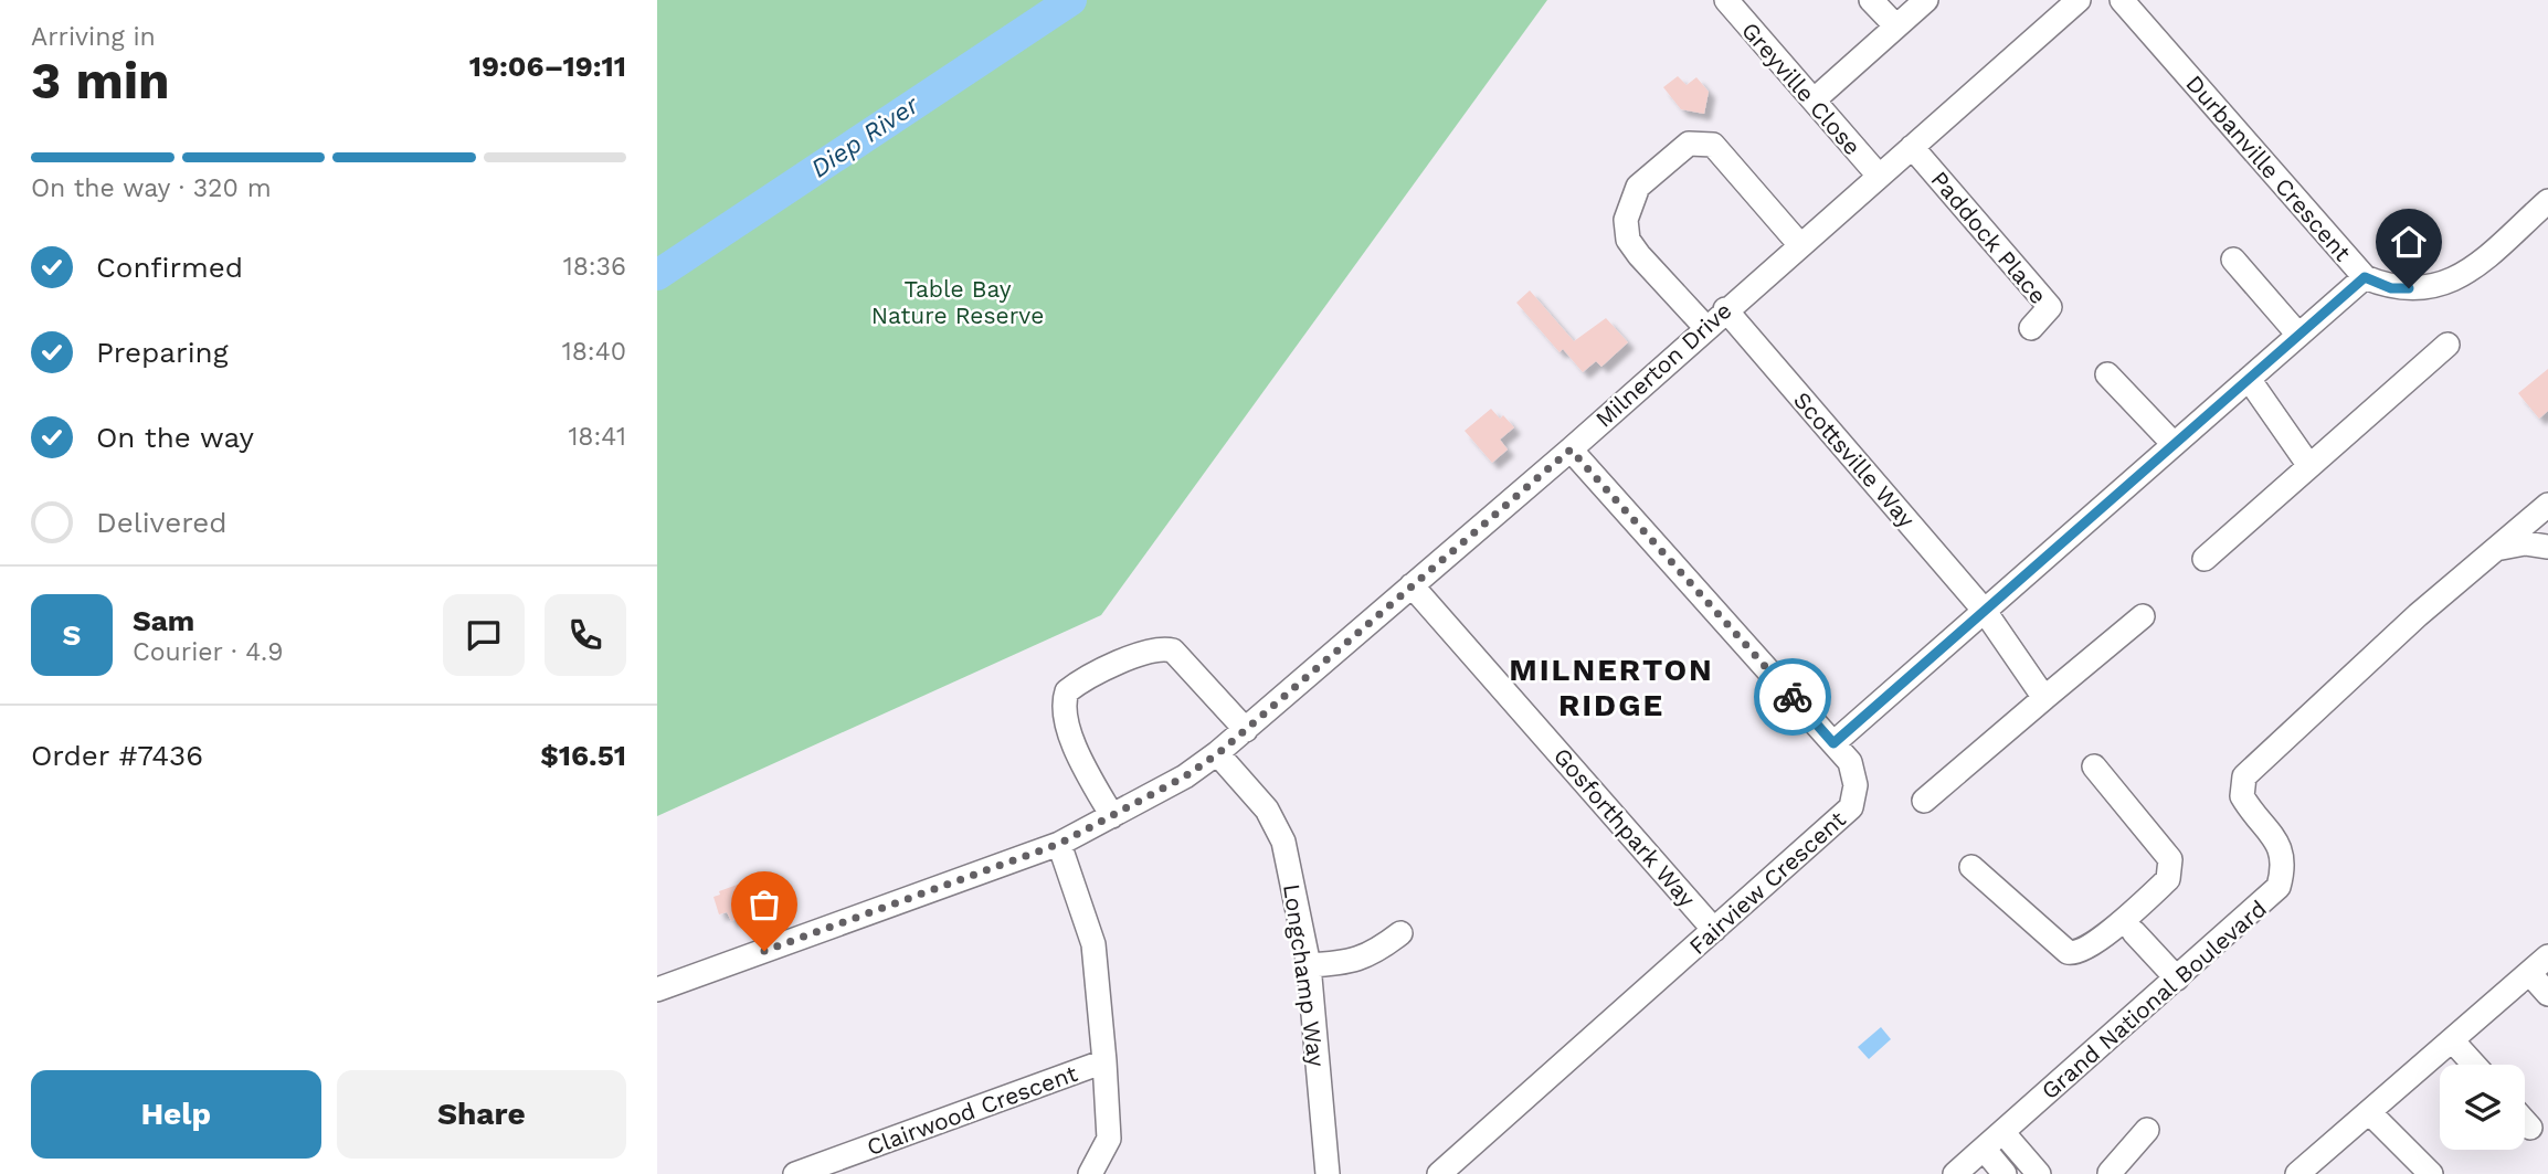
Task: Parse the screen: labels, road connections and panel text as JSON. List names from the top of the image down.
{
  "streets": {
    "street": [
      "Greyville Close",
      "Durbanville Crescent",
      "Paddock Place",
      "Milnerton Drive",
      "Scottsville Way",
      "Gosforthpark Way",
      "Fairview Crescent",
      "Longchamp Way",
      "Grand National Boulevard",
      "Clairwood Crescent"
    ]
  },
  "crossings": [
    ["Greyville Close", "Milnerton Drive"],
    ["Paddock Place", "Milnerton Drive"],
    ["Milnerton Drive", "Scottsville Way"],
    ["Milnerton Drive", "Gosforthpark Way"],
    ["Milnerton Drive", "Fairview Crescent"],
    ["Milnerton Drive", "Longchamp Way"],
    ["Milnerton Drive", "Clairwood Crescent"],
    ["Gosforthpark Way", "Fairview Crescent"]
  ],
  "districts": ["MILNERTON RIDGE"],
  "water": ["Diep River"],
  "parks": ["Table Bay Nature Reserve"],
  "page": {
    "heading": ["3 min", "Arriving in", "19:06–19:11"],
    "panel": [
      "Sam",
      "Courier · 4.9",
      "Order #7436",
      "$16.51"
    ],
    "bar": "On the way · 320 m",
    "list": [
      ["Confirmed", "18:36"],
      ["Preparing", "18:40"],
      ["On the way", "18:41"],
      "Delivered"
    ],
    "round": "S",
    "buttons": ["Help", "Share"]
  }
}
